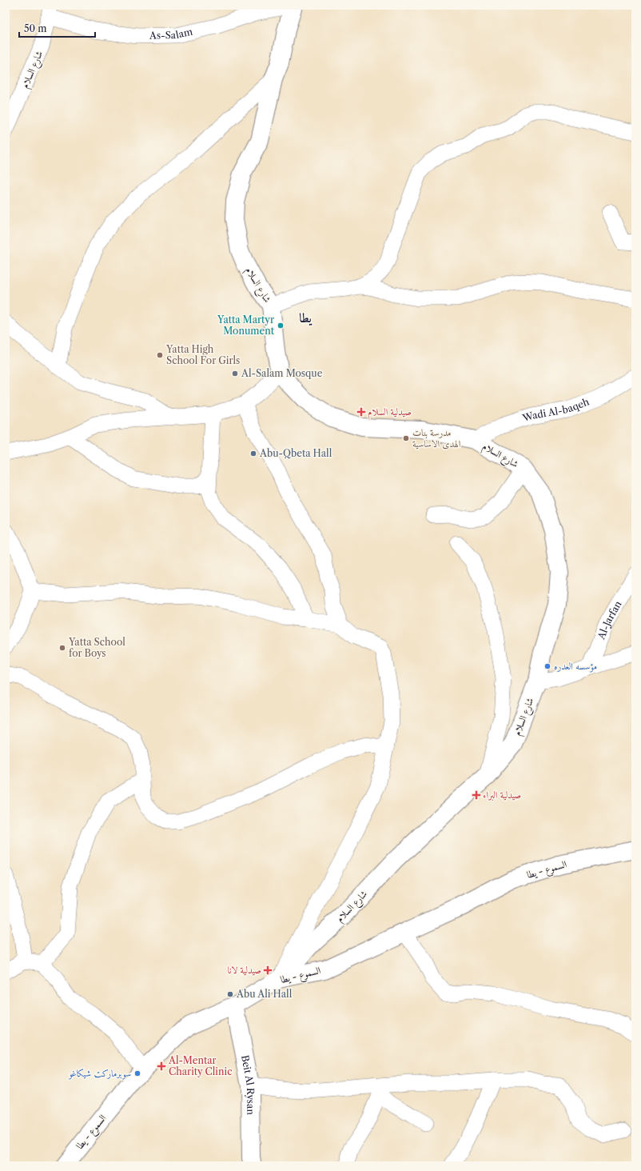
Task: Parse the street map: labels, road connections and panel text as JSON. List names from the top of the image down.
{
  "streets": {
    "main road": ["شارع السلام", "السموع - يطا", "Beit Al Rysan"],
    "street": ["As-Salam", "Wadi Al-baqeh", "Al-Jarfan"]
  },
  "crossings": [
    ["As-Salam", "شارع السلام"],
    ["شارع السلام", "Wadi Al-baqeh"],
    ["شارع السلام", "السموع - يطا"],
    ["السموع - يطا", "Beit Al Rysan"]
  ],
  "districts": ["يطا"],
  "places": {
    "other": [
      "Yatta Martyr Monument",
      "Yatta High School For Girls",
      "Al-Salam Mosque",
      "مدرسة بنات الهدى الاساسية",
      "Abu-Qbeta Hall",
      "Yatta School for Boys",
      "مؤسسه العدره",
      "Abu Ali Hall",
      "سوبرماركت شيكاغو"
    ],
    "health": [
      "صيدلية السلام",
      "صيدلية البراء",
      "صيدلية لانا",
      "Al-Mentar Charity Clinic"
    ]
  },
  "scale_bar": "50 m"
}
